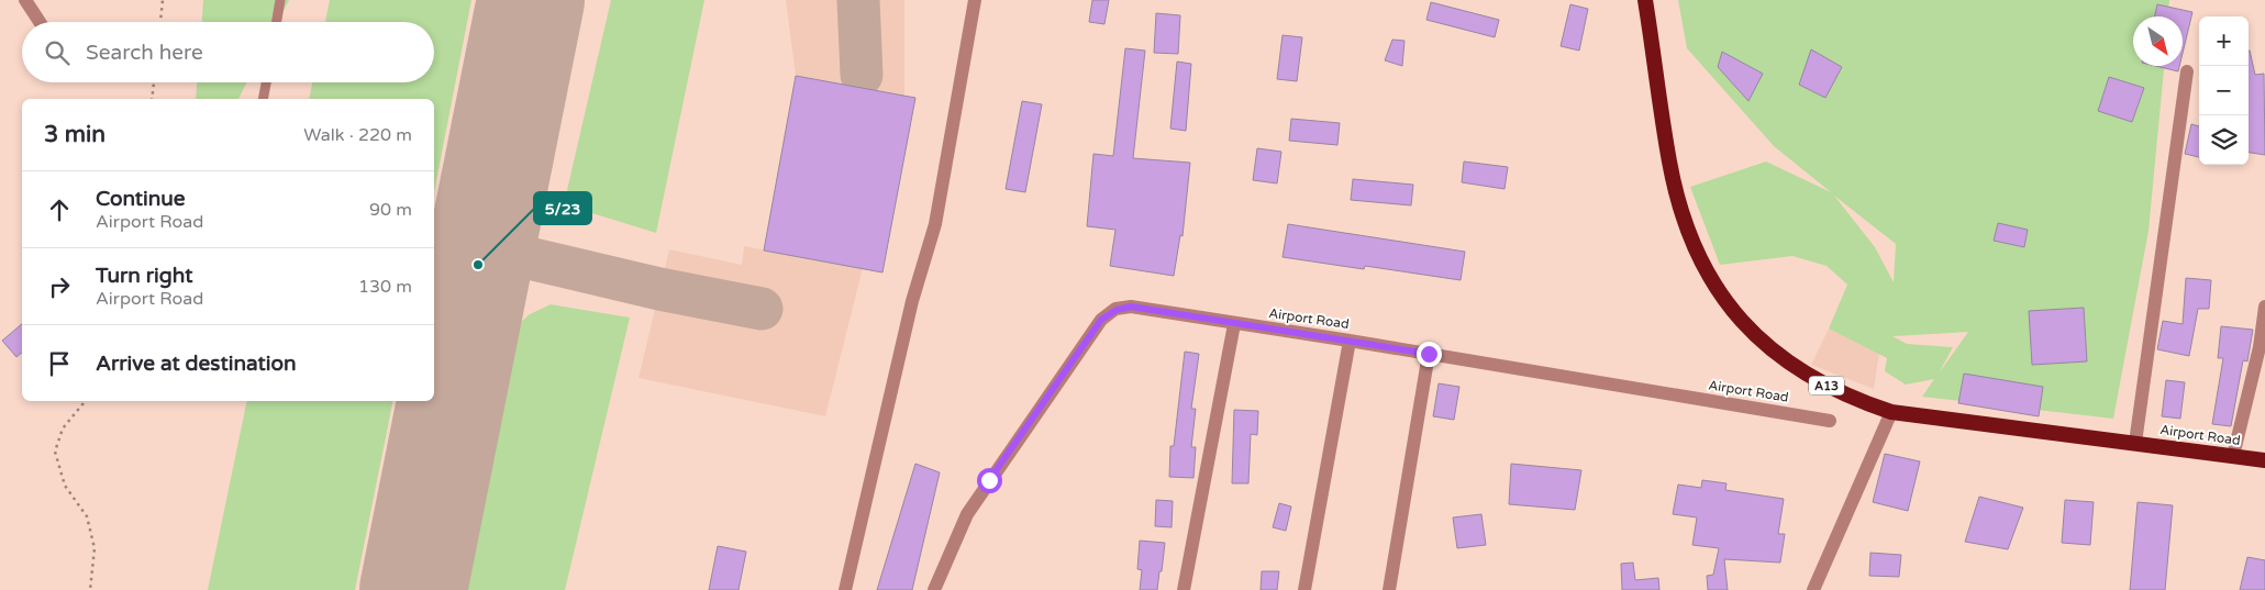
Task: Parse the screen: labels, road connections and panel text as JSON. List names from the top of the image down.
{
  "streets": {
    "highway": ["Airport Road", "A13"]
  },
  "places": ["5/23"],
  "north": "bottom right",
  "page": {
    "map_buttons": ["+", "−"],
    "search": "Search here",
    "heading": ["3 min", "Walk · 220 m"],
    "list": [
      ["Continue", "Airport Road", "90 m"],
      ["Turn right", "Airport Road", "130 m"],
      "Arrive at destination"
    ]
  }
}
